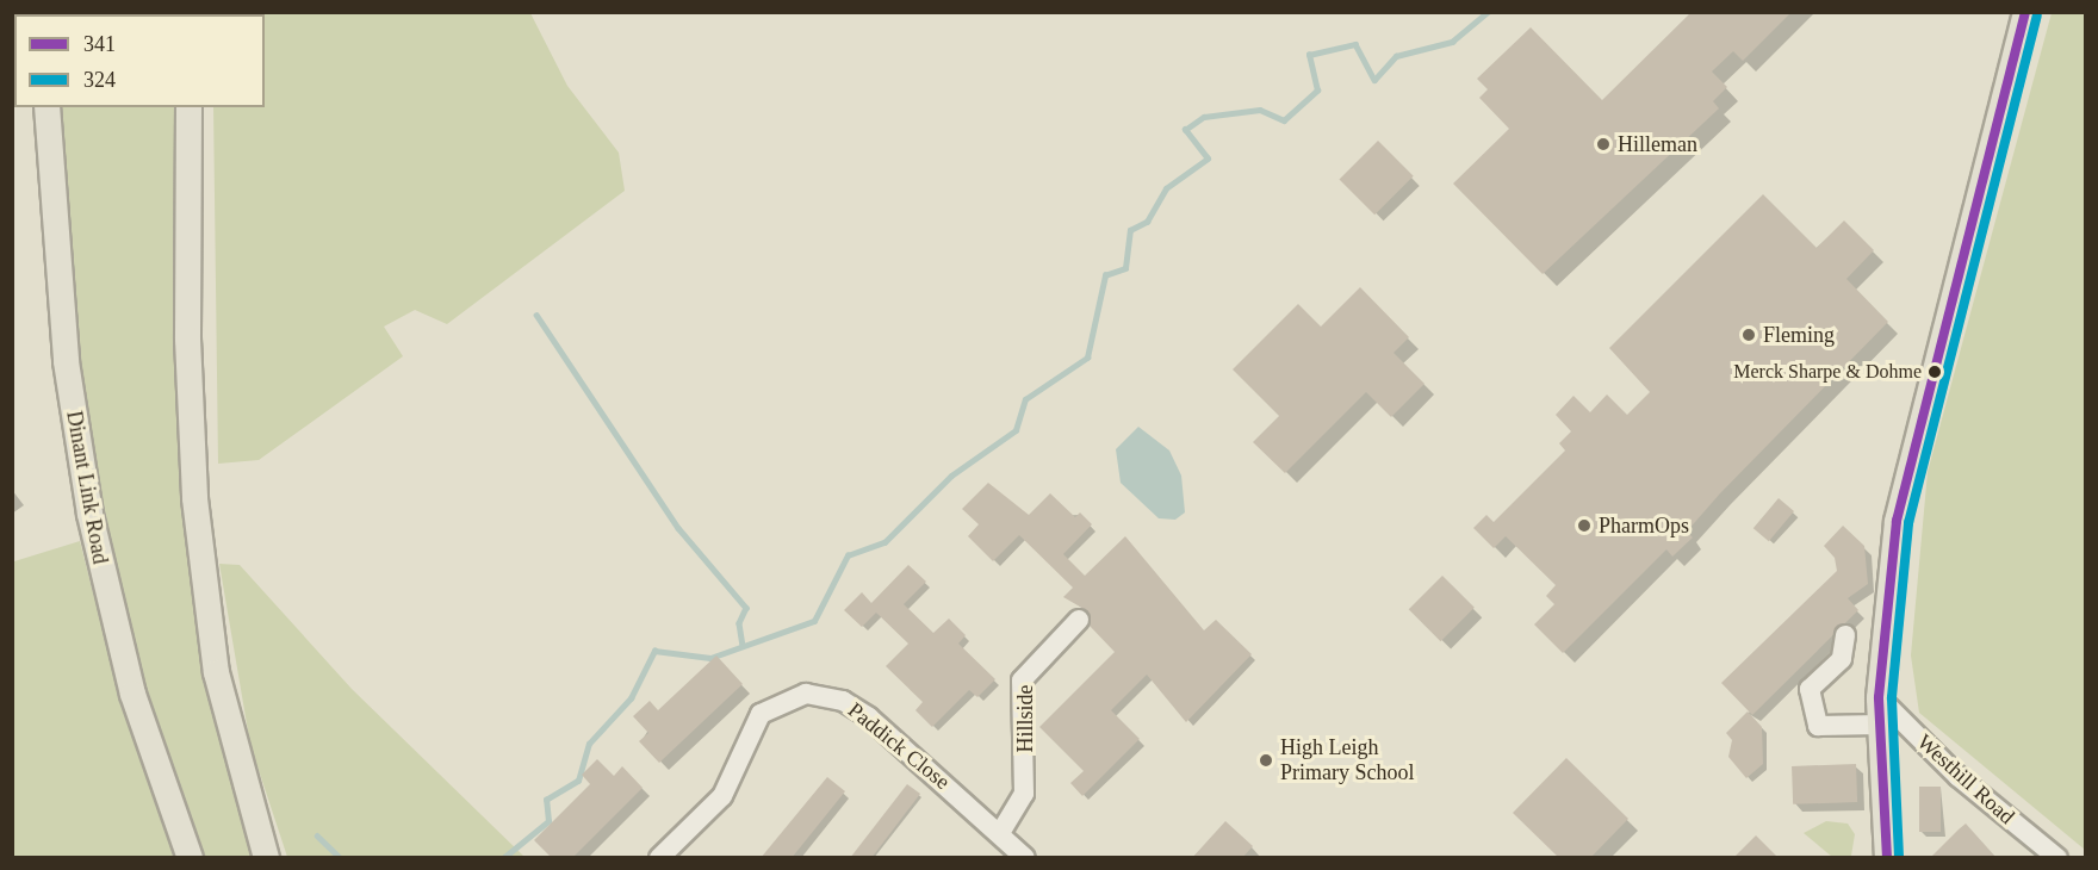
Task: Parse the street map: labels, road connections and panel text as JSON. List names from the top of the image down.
{
  "streets": {
    "main road": ["Dinant Link Road"],
    "street": ["Hillside", "Paddick Close", "Westhill Road"]
  },
  "crossings": [
    ["Hillside", "Paddick Close"]
  ],
  "places": [
    "Hilleman",
    "Fleming",
    "Merck Sharpe & Dohme",
    "PharmOps",
    "High Leigh Primary School"
  ],
  "lines": ["transit line 341", "transit line 324"],
  "legend": ["341", "324"]
}
